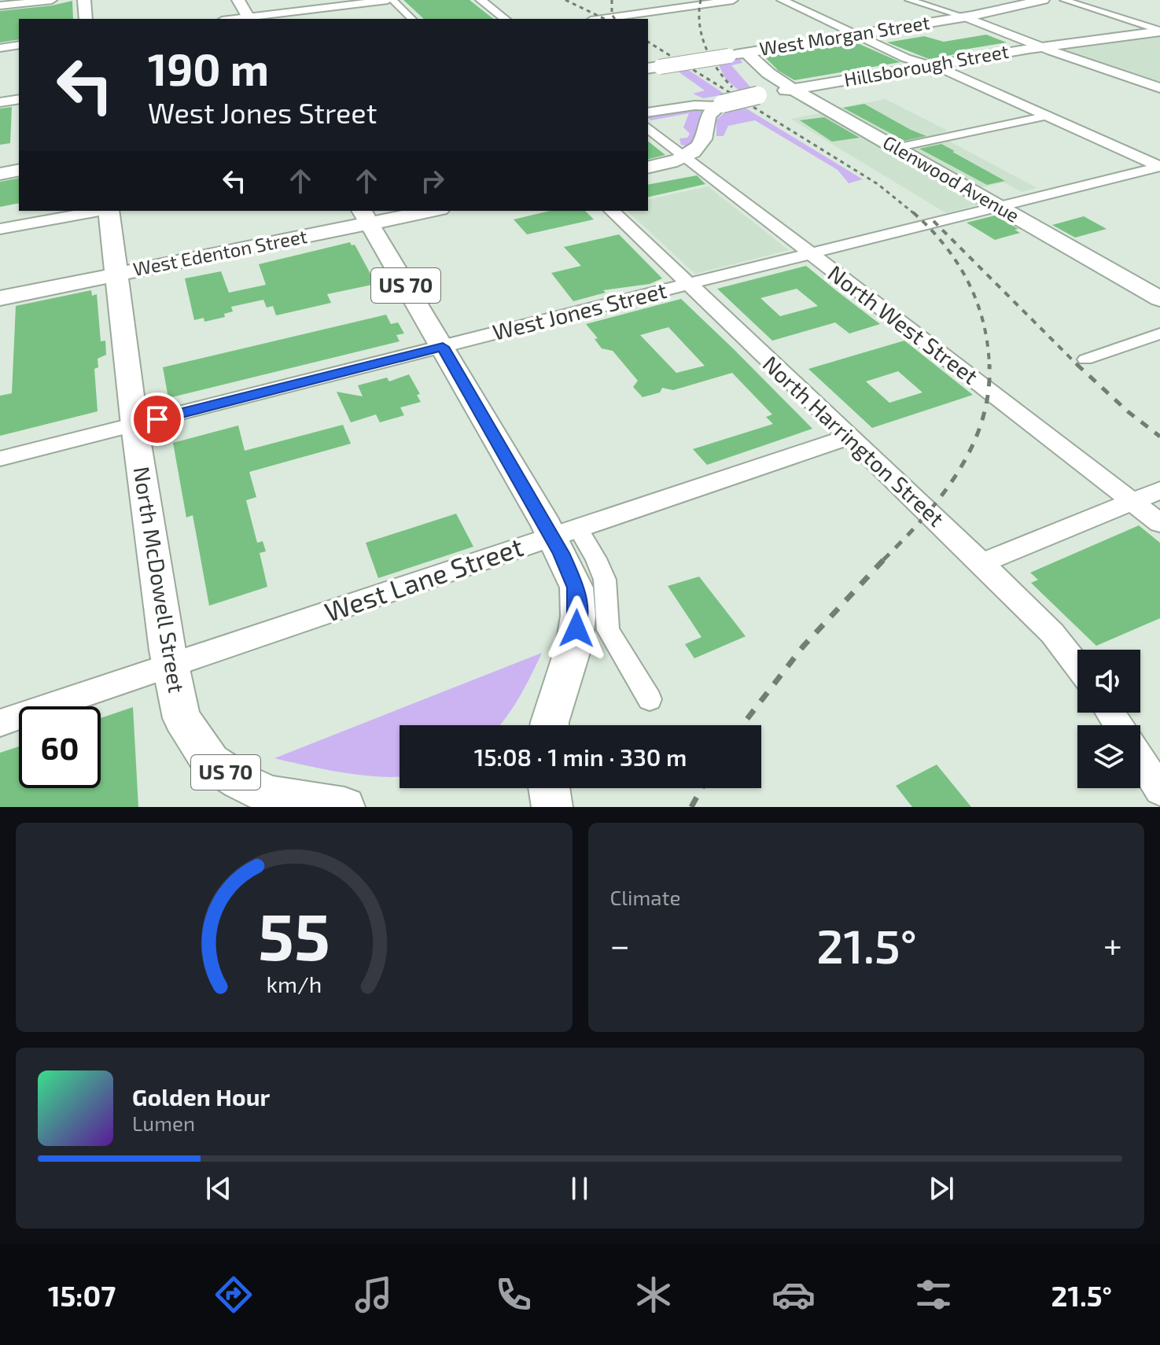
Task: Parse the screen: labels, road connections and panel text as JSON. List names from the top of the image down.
{
  "streets": {
    "main road": [
      "West Morgan Street",
      "Hillsborough Street",
      "Glenwood Avenue",
      "West Edenton Street",
      "US 70",
      "North McDowell Street"
    ],
    "street": [
      "West Jones Street",
      "North West Street",
      "North Harrington Street",
      "West Lane Street"
    ]
  },
  "crossings": [
    ["West Morgan Street", "Glenwood Avenue"],
    ["Hillsborough Street", "Glenwood Avenue"],
    ["Glenwood Avenue", "West Jones Street"],
    ["West Edenton Street", "US 70"],
    ["West Edenton Street", "North McDowell Street"],
    ["US 70", "West Jones Street"],
    ["US 70", "West Lane Street"],
    ["West Jones Street", "North West Street"],
    ["West Jones Street", "North Harrington Street"],
    ["West Jones Street", "North McDowell Street"],
    ["North Harrington Street", "West Lane Street"],
    ["North McDowell Street", "West Lane Street"]
  ],
  "page": {
    "turn": ["190 m", "West Jones Street"],
    "limit": "60",
    "trip": "15:08 · 1 min · 330 m",
    "tile": "Climate",
    "heat": ["−", "21.5°", "+"],
    "song": ["Golden Hour", "Lumen"],
    "tabs": ["15:07", "21.5°"],
    "gauge": ["55", "km/h"]
  }
}
